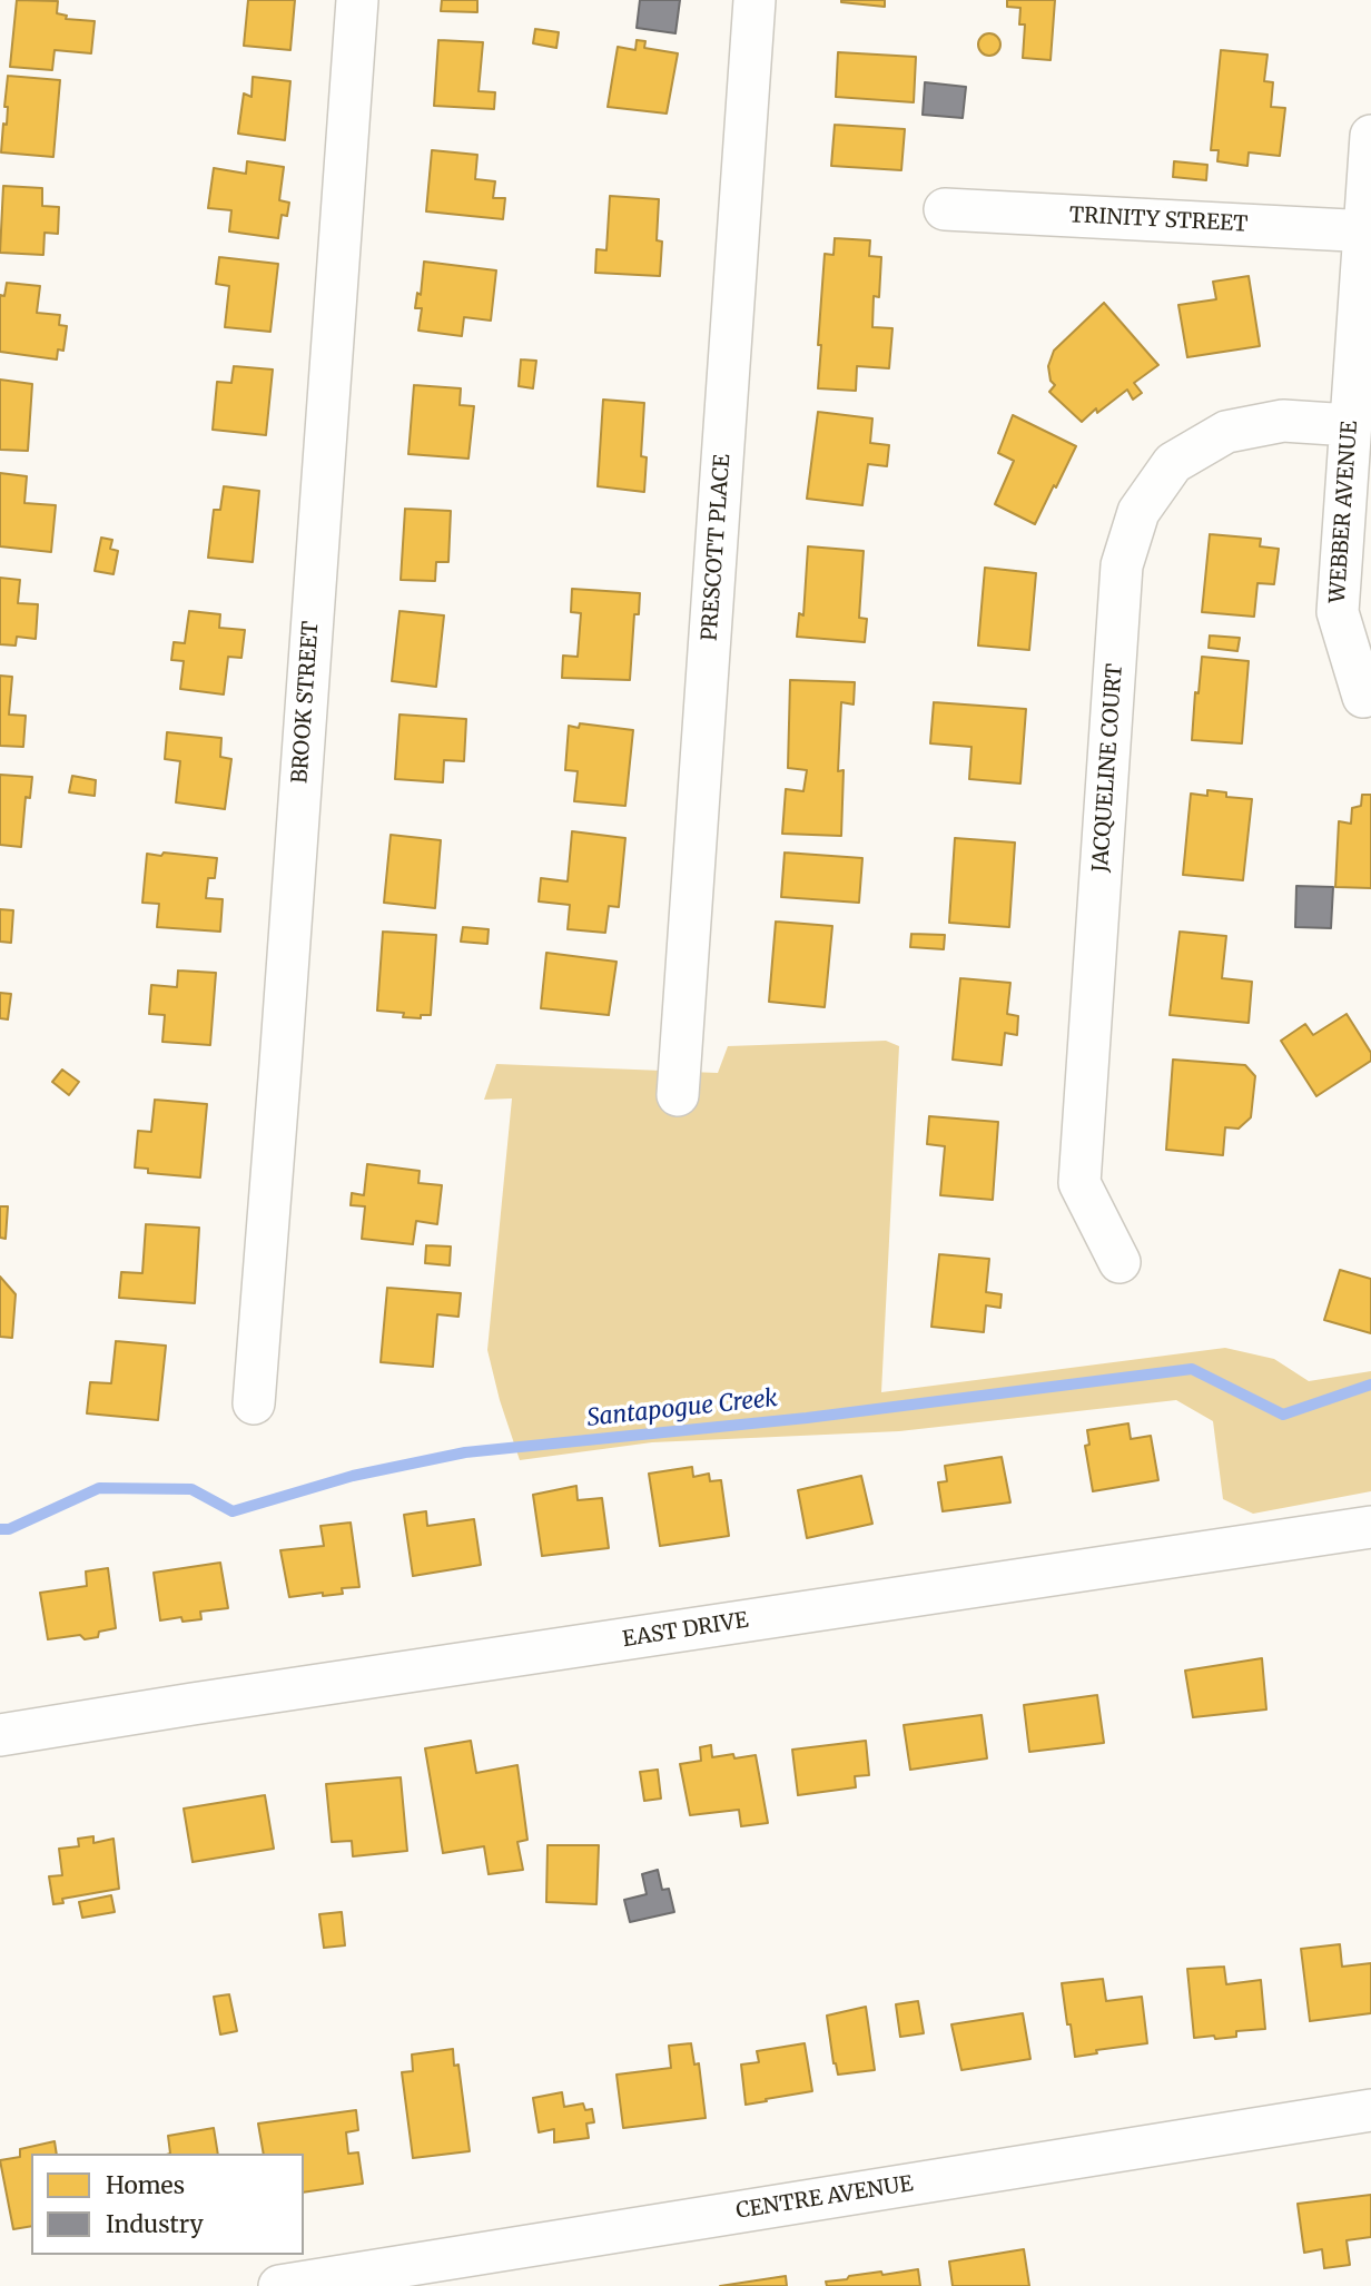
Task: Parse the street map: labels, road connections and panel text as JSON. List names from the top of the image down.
{
  "streets": {
    "street": [
      "TRINITY STREET",
      "WEBBER AVENUE",
      "PRESCOTT PLACE",
      "BROOK STREET",
      "JACQUELINE COURT",
      "EAST DRIVE",
      "CENTRE AVENUE"
    ]
  },
  "crossings": [
    ["TRINITY STREET", "WEBBER AVENUE"],
    ["WEBBER AVENUE", "JACQUELINE COURT"]
  ],
  "water": ["Santapogue Creek"],
  "legend": ["Homes", "Industry"]
}
